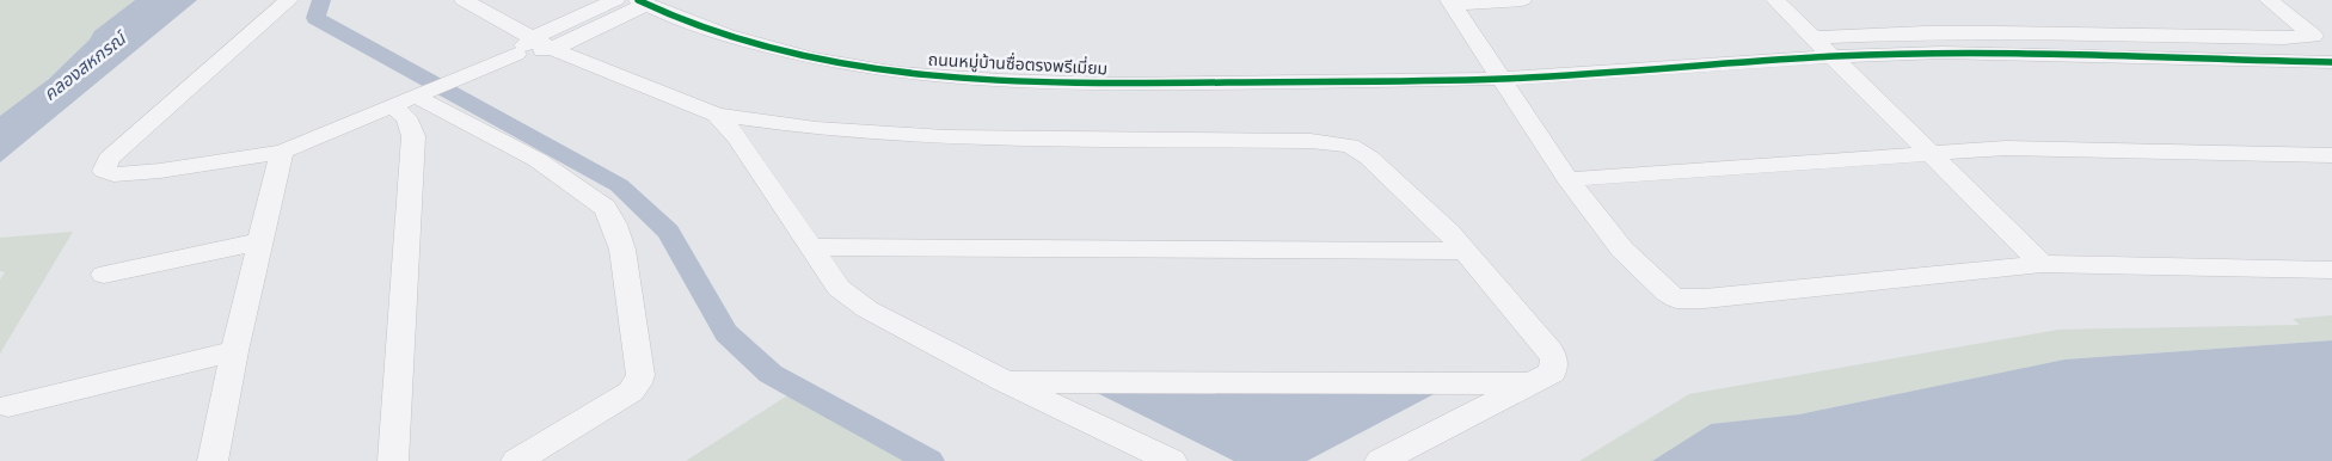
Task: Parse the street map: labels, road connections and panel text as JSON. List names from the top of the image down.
{
  "streets": {
    "street": ["ถนนหมู่บ้านซื่อตรงพรีเมี่ยม"]
  },
  "water": ["คลองสหกรณ์"]
}
